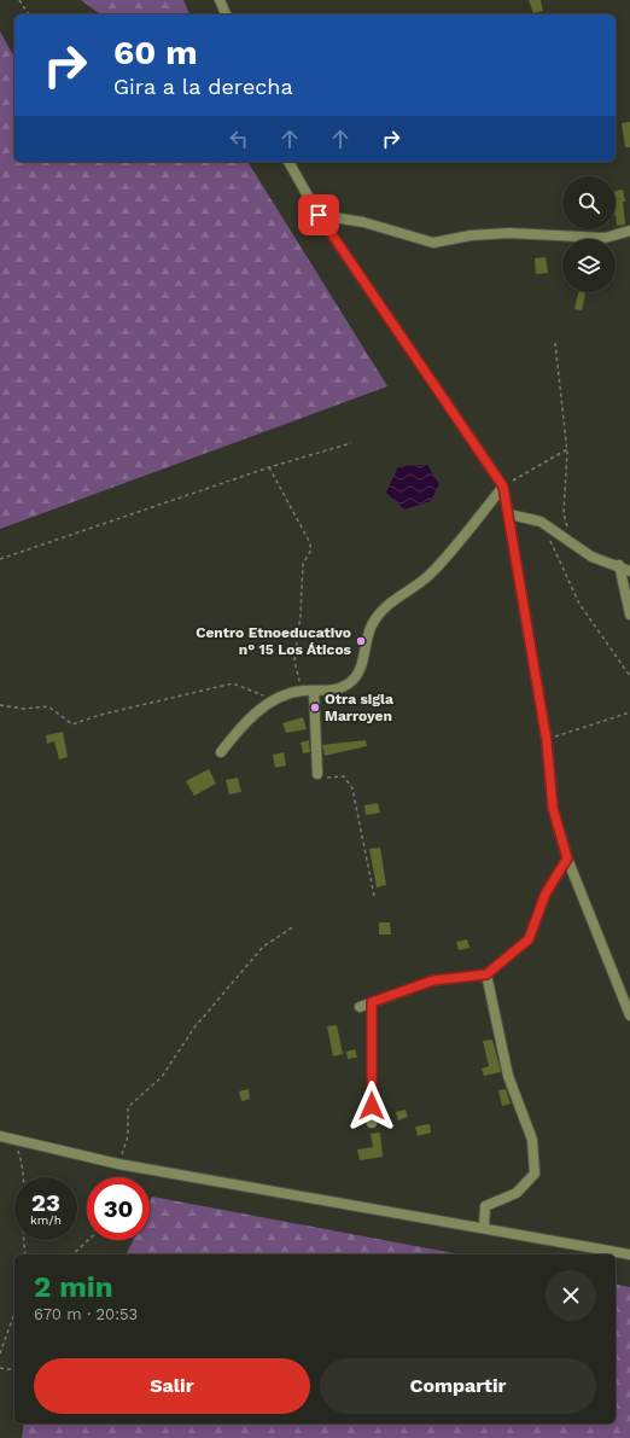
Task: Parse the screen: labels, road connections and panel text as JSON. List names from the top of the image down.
{
  "places": ["Centro Etnoeducativo n° 15 Los Áticos", "Otra sigla Marroyen"],
  "page": {
    "turn": ["60 m", "Gira a la derecha"],
    "speed": "23 km/h",
    "limit": "30",
    "heading": ["2 min", "670 m · 20:53"],
    "buttons": ["Salir", "Compartir"]
  }
}
